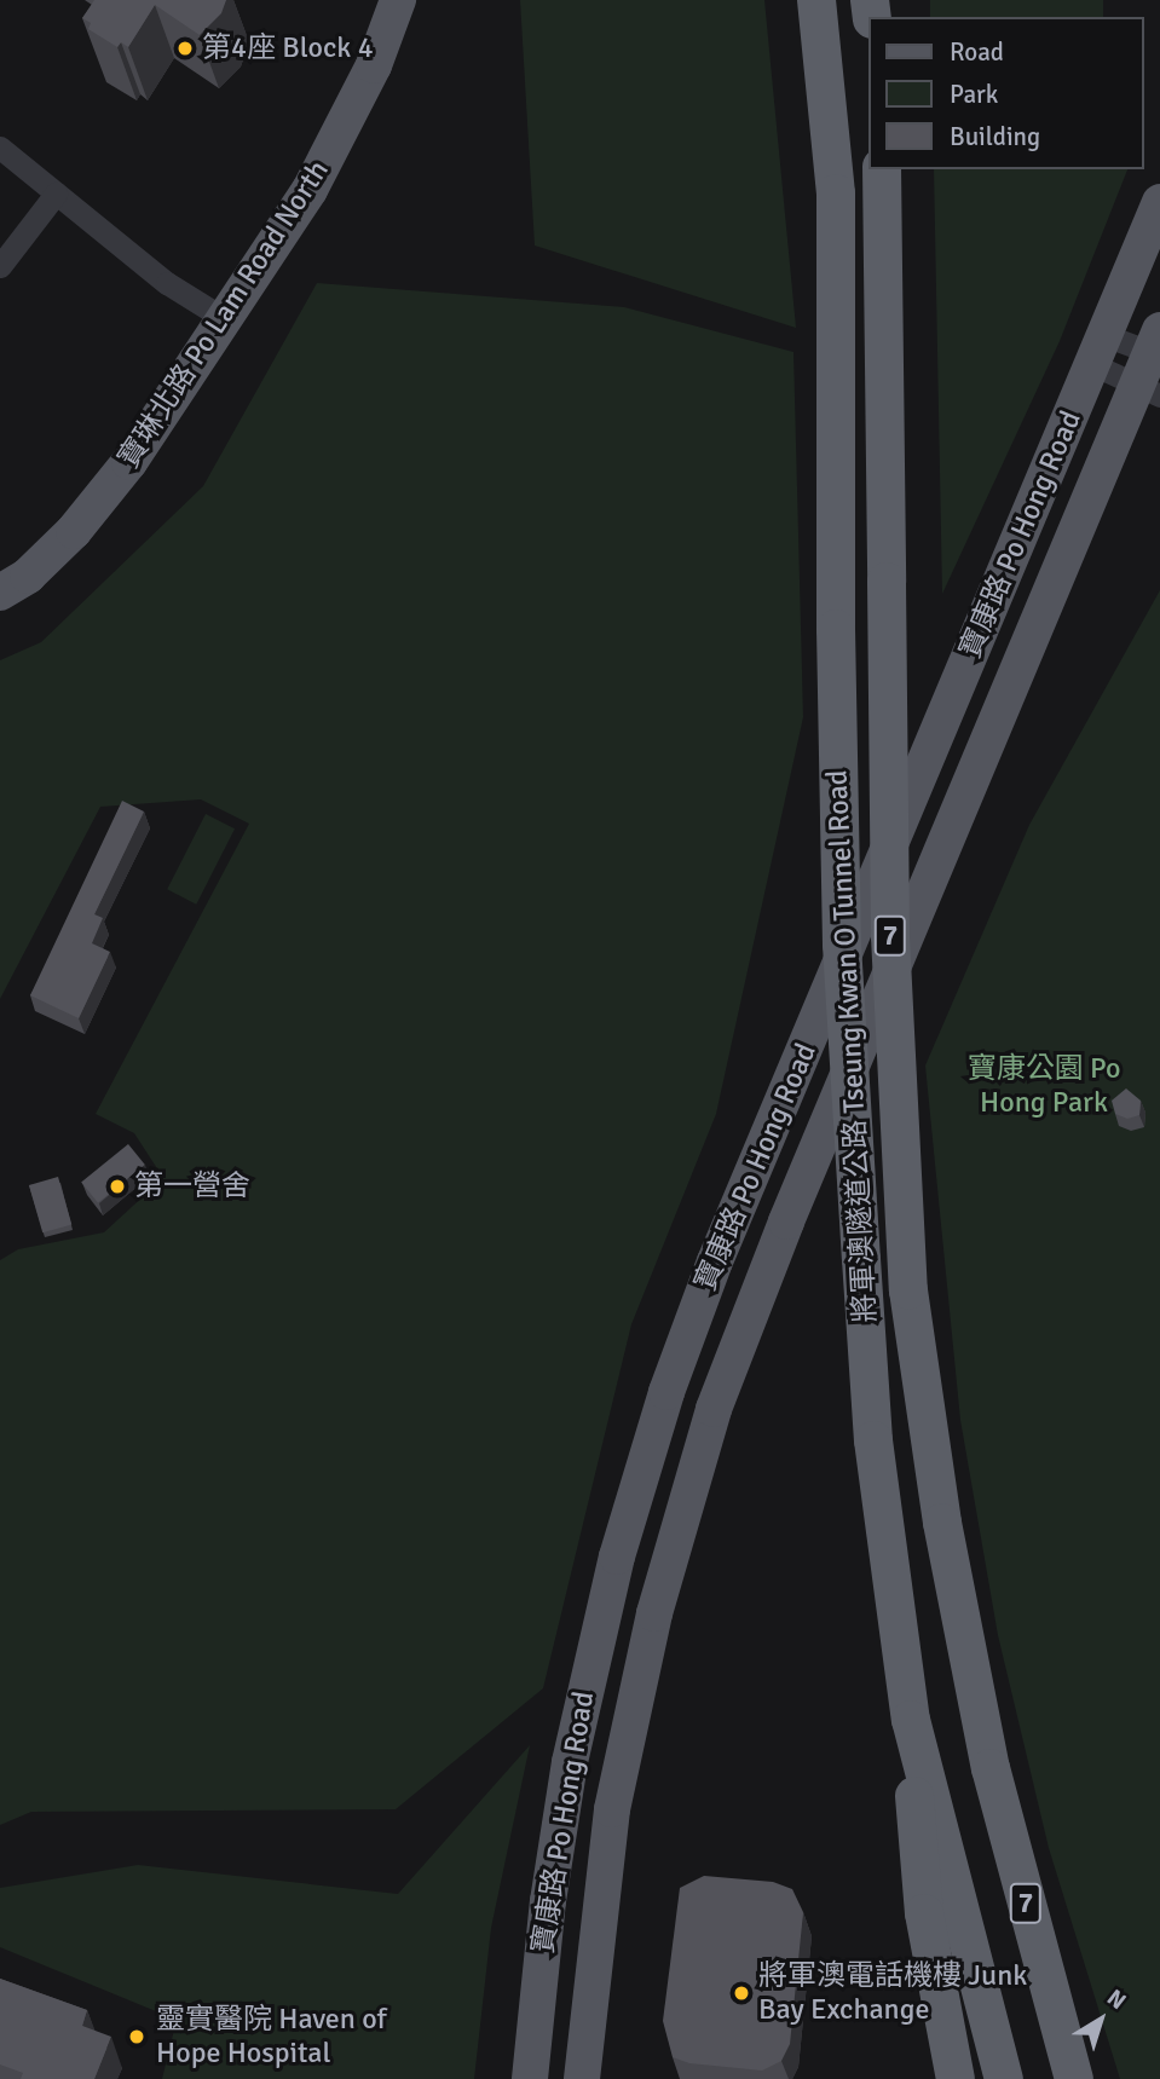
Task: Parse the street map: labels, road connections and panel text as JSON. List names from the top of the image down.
{
  "streets": {
    "highway": ["7", "將軍澳隧道公路 Tseung Kwan O Tunnel Road"],
    "main road": ["寶琳北路 Po Lam Road North", "寶康路 Po Hong Road"]
  },
  "parks": ["寶康公園 Po Hong Park"],
  "places": [
    "第4座 Block 4",
    "第一營舍",
    "將軍澳電話機樓 Junk Bay Exchange",
    "靈實醫院 Haven of Hope Hospital"
  ],
  "legend": ["Road", "Park", "Building"],
  "north": "top right"
}
